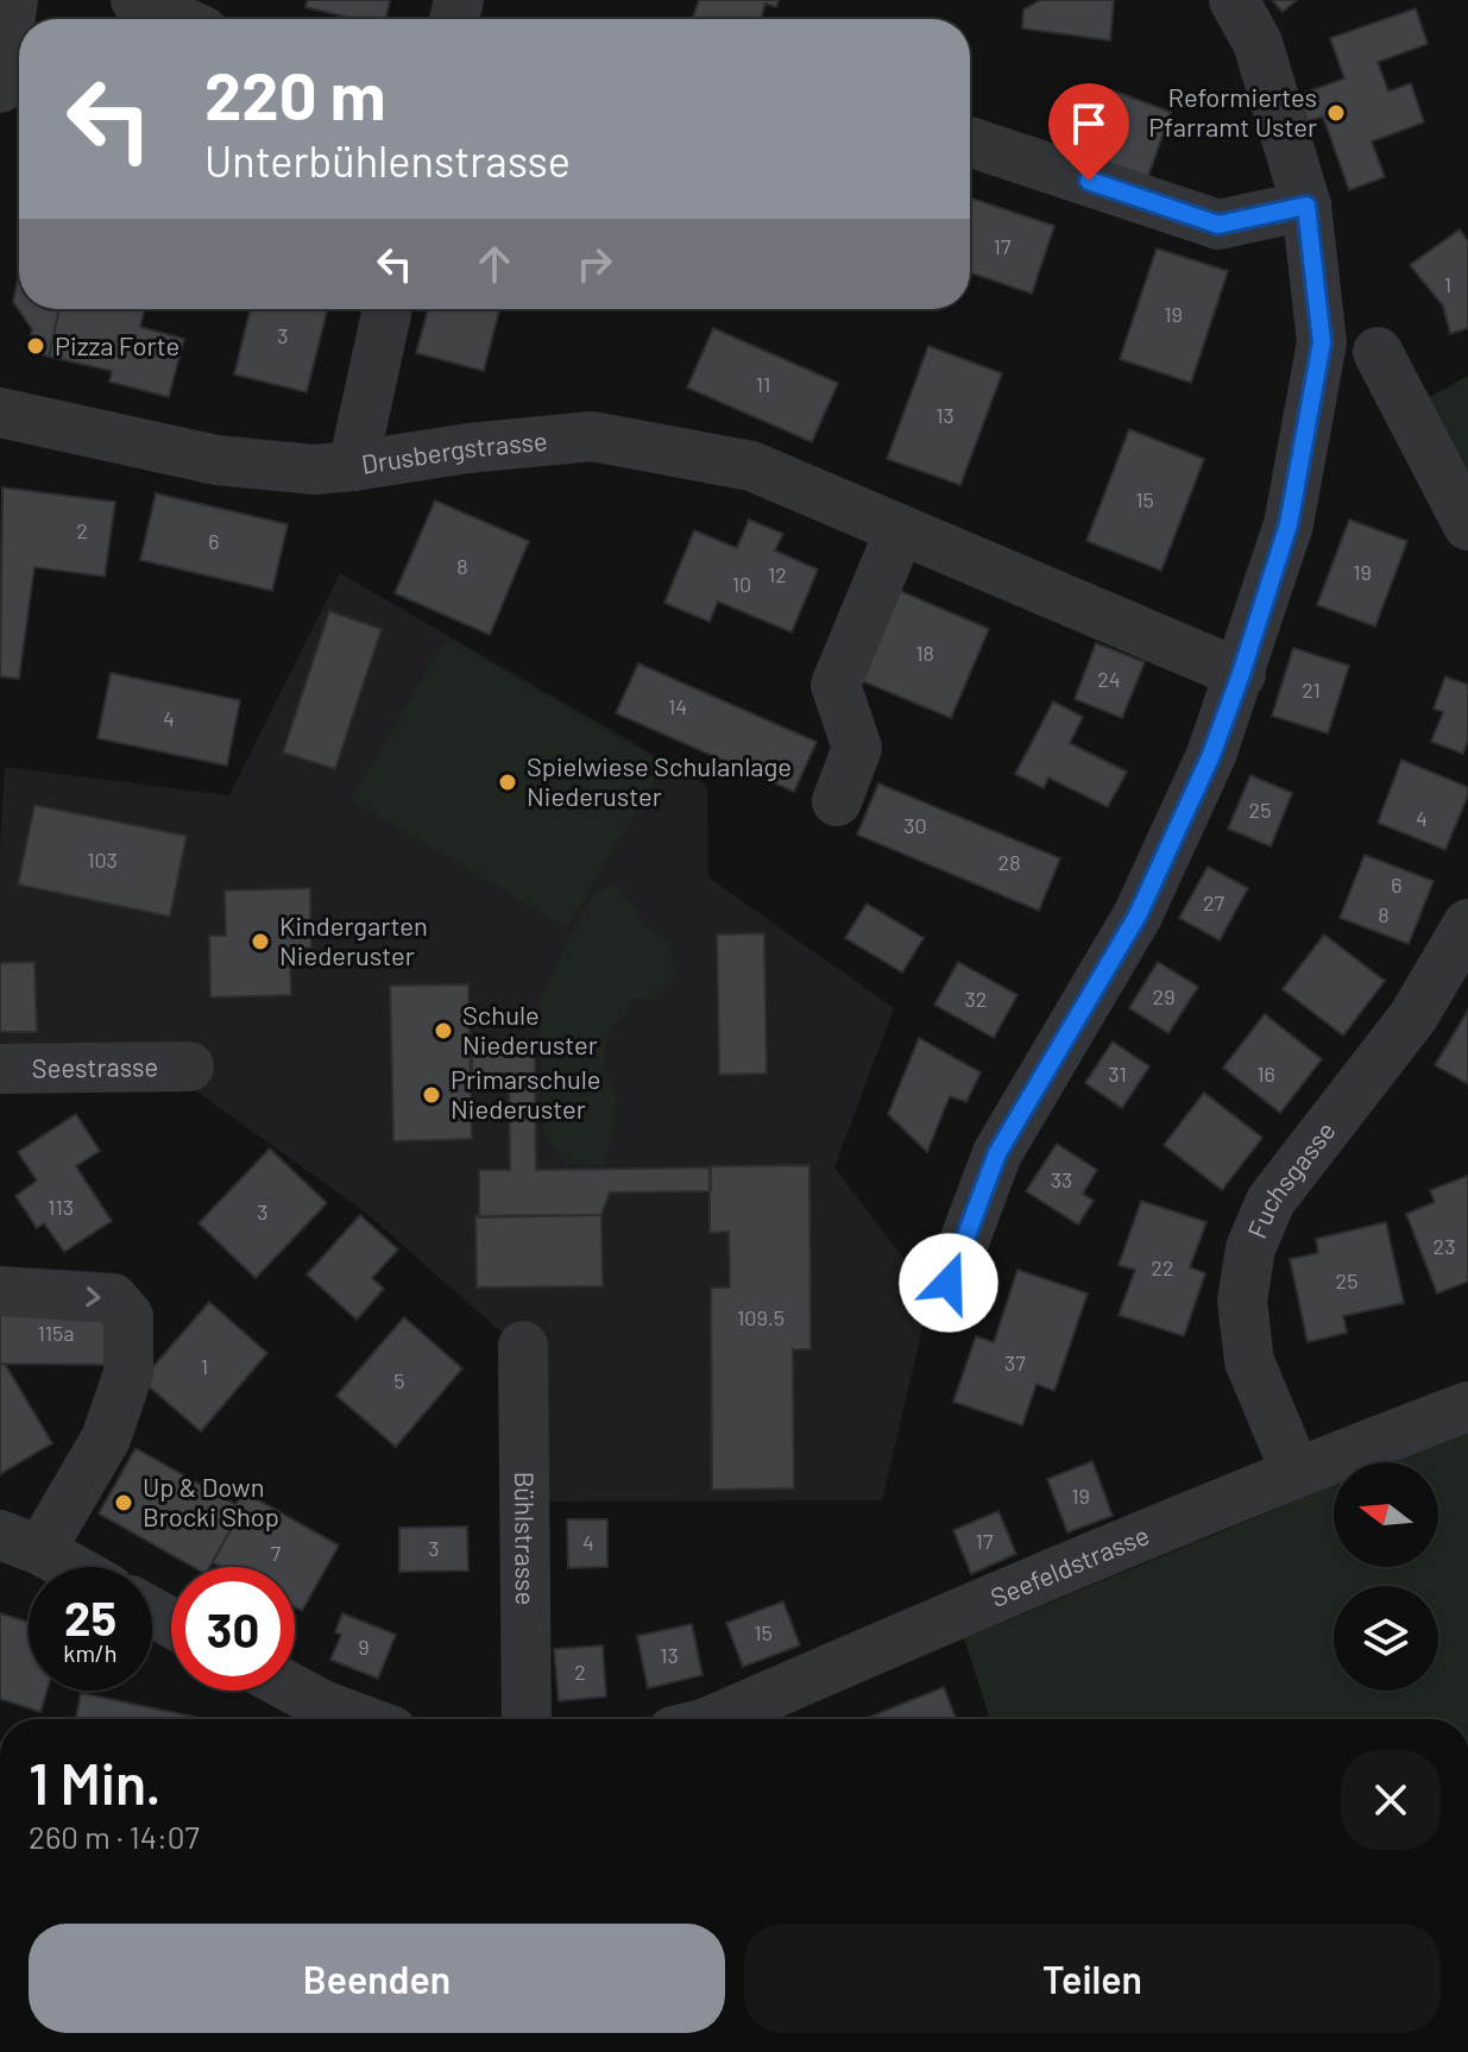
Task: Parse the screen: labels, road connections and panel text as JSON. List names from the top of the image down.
{
  "streets": {
    "street": [
      "Drusbergstrasse",
      "Seestrasse",
      "Fuchsgasse",
      "Bühlstrasse",
      "Seefeldstrasse"
    ]
  },
  "crossings": [
    ["Fuchsgasse", "Seefeldstrasse"]
  ],
  "places": [
    "Reformiertes Pfarramt Uster",
    "Pizza Forte",
    "Spielwiese Schulanlage Niederuster",
    "Kindergarten Niederuster",
    "Schule Niederuster",
    "Primarschule Niederuster",
    "Up & Down Brocki Shop"
  ],
  "house_numbers": [
    "17",
    "1",
    "19",
    "3",
    "11",
    "13",
    "15",
    "2",
    "6",
    "8",
    "19",
    "12",
    "10",
    "18",
    "24",
    "21",
    "14",
    "4",
    "25",
    "4",
    "30",
    "103",
    "28",
    "6",
    "27",
    "8",
    "29",
    "32",
    "31",
    "16",
    "33",
    "113",
    "3",
    "23",
    "22",
    "25",
    "109.5",
    "115a",
    "37",
    "1",
    "5",
    "19",
    "17",
    "4",
    "3",
    "7",
    "15",
    "9",
    "13",
    "2"
  ],
  "north": "left",
  "page": {
    "turn": ["220 m", "Unterbühlenstrasse"],
    "speed": "25 km/h",
    "limit": "30",
    "heading": ["1 Min.", "260 m · 14:07"],
    "buttons": ["Beenden", "Teilen"]
  }
}
